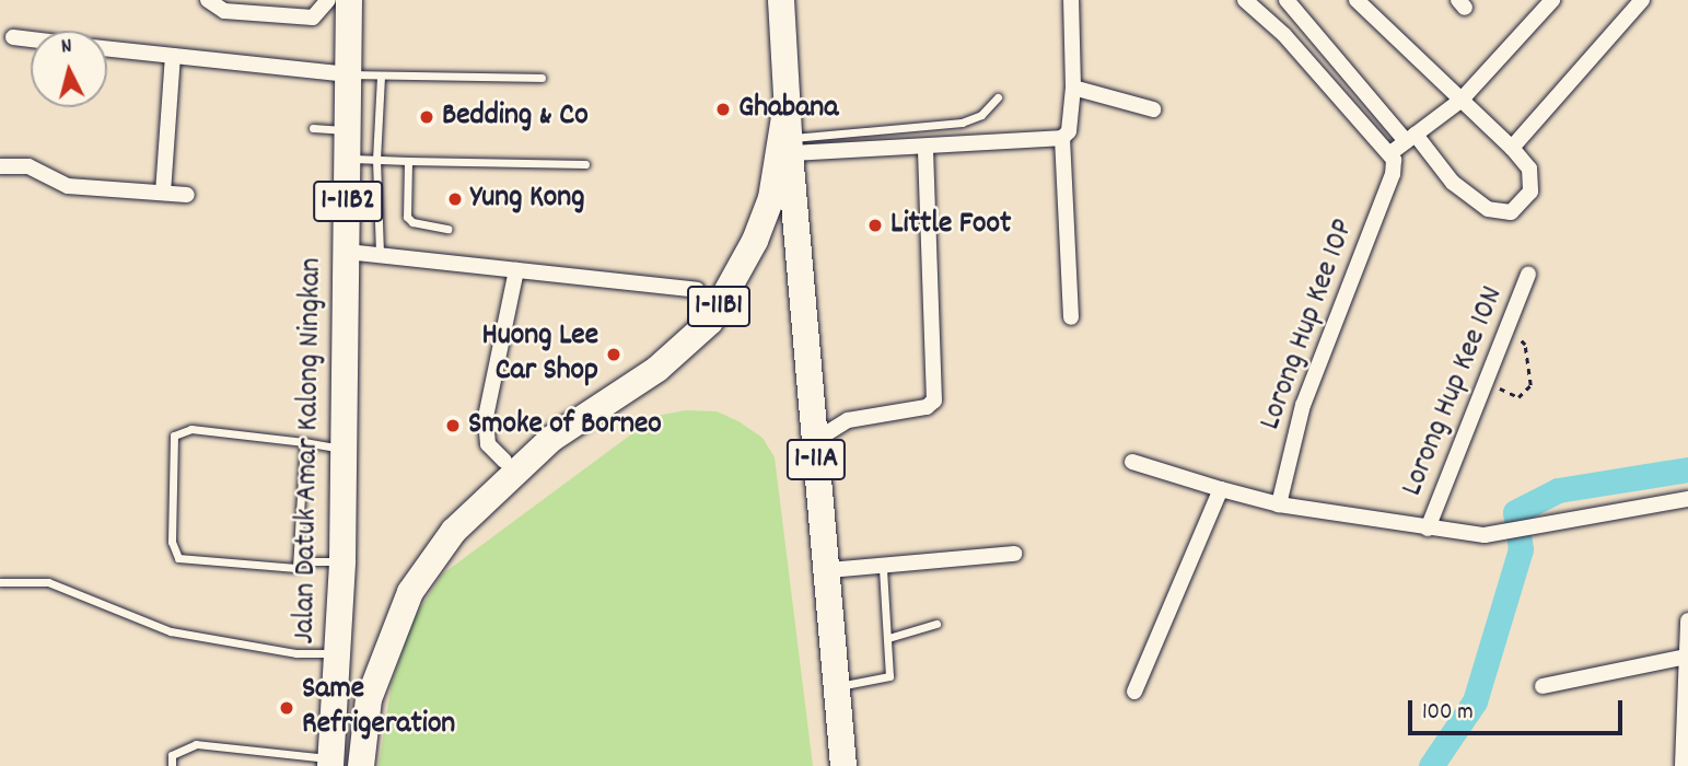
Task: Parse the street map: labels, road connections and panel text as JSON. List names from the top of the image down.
{
  "streets": {
    "highway": [
      "1-11B2",
      "1-11B1",
      "Jalan Datuk Amar Kalong Ningkan",
      "1-11A"
    ],
    "street": ["Lorong Hup Kee 10P", "Lorong Hup Kee 10N"]
  },
  "crossings": [
    ["1-11B1", "1-11A"]
  ],
  "places": [
    "Ghabana",
    "Bedding & Co",
    "Yung Kong",
    "Little Foot",
    "Huong Lee Car Shop",
    "Smoke of Borneo",
    "Same Refrigeration"
  ],
  "scale_bar": "100 m",
  "north": "top"
}
